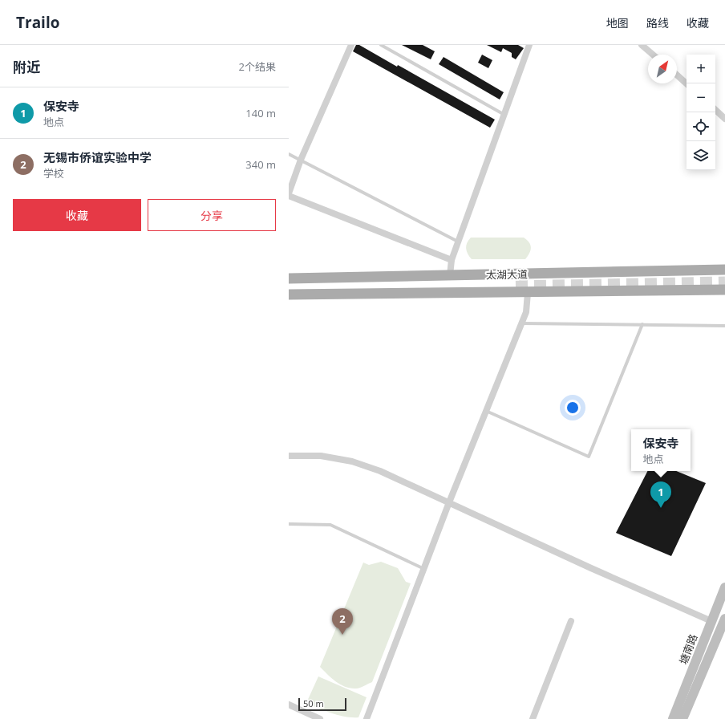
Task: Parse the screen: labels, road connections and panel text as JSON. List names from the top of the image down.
{
  "streets": {
    "main road": ["太湖大道", "塘南路"]
  },
  "scale_bar": "50 m",
  "north": "top right",
  "page": {
    "header": "Trailo",
    "nav": ["地图", "路线", "收藏"],
    "heading": ["附近", "2个结果"],
    "map_buttons": ["+", "−"],
    "list": [
      {
        "mark": "1",
        "name": "保安寺",
        "note": "地点",
        "value": "140 m"
      },
      {
        "mark": "2",
        "name": "无锡市侨谊实验中学",
        "note": "学校",
        "value": "340 m"
      }
    ],
    "buttons": ["收藏", "分享"],
    "popup": ["保安寺", "地点"],
    "pins": ["1", "2"],
    "scale": "50 m"
  }
}
